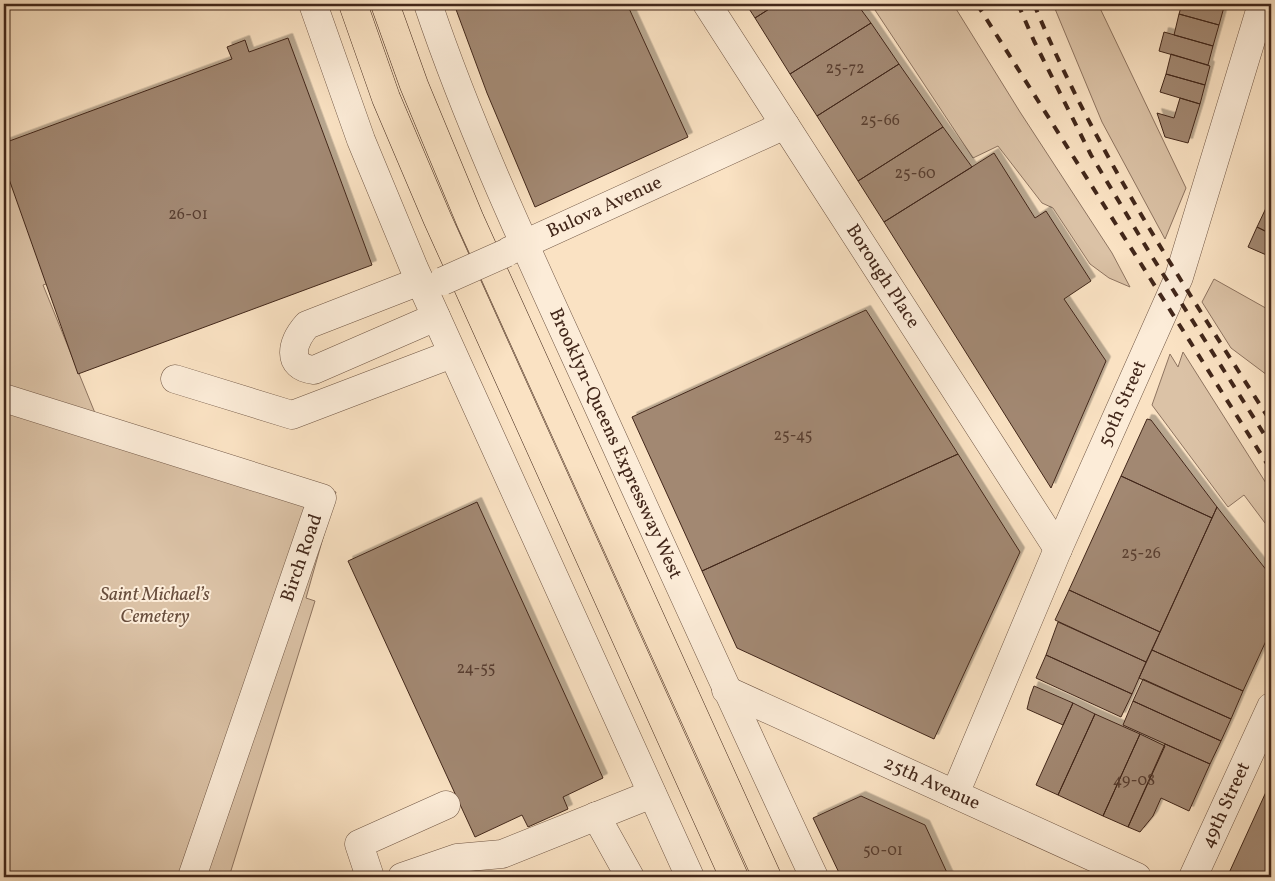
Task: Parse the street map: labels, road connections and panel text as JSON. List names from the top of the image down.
{
  "streets": {
    "highway": ["Brooklyn-Queens Expressway West"],
    "street": [
      "Bulova Avenue",
      "Borough Place",
      "50th Street",
      "Birch Road",
      "25th Avenue",
      "49th Street"
    ]
  },
  "crossings": [
    ["Bulova Avenue", "Borough Place"],
    ["Bulova Avenue", "Brooklyn-Queens Expressway West"],
    ["Borough Place", "50th Street"],
    ["50th Street", "25th Avenue"],
    ["Brooklyn-Queens Expressway West", "25th Avenue"]
  ],
  "parks": ["Saint Michael’s Cemetery"],
  "house_numbers": [
    "25-72",
    "25-66",
    "25-60",
    "26-01",
    "25-45",
    "25-26",
    "24-55",
    "49-08",
    "50-01"
  ]
}
